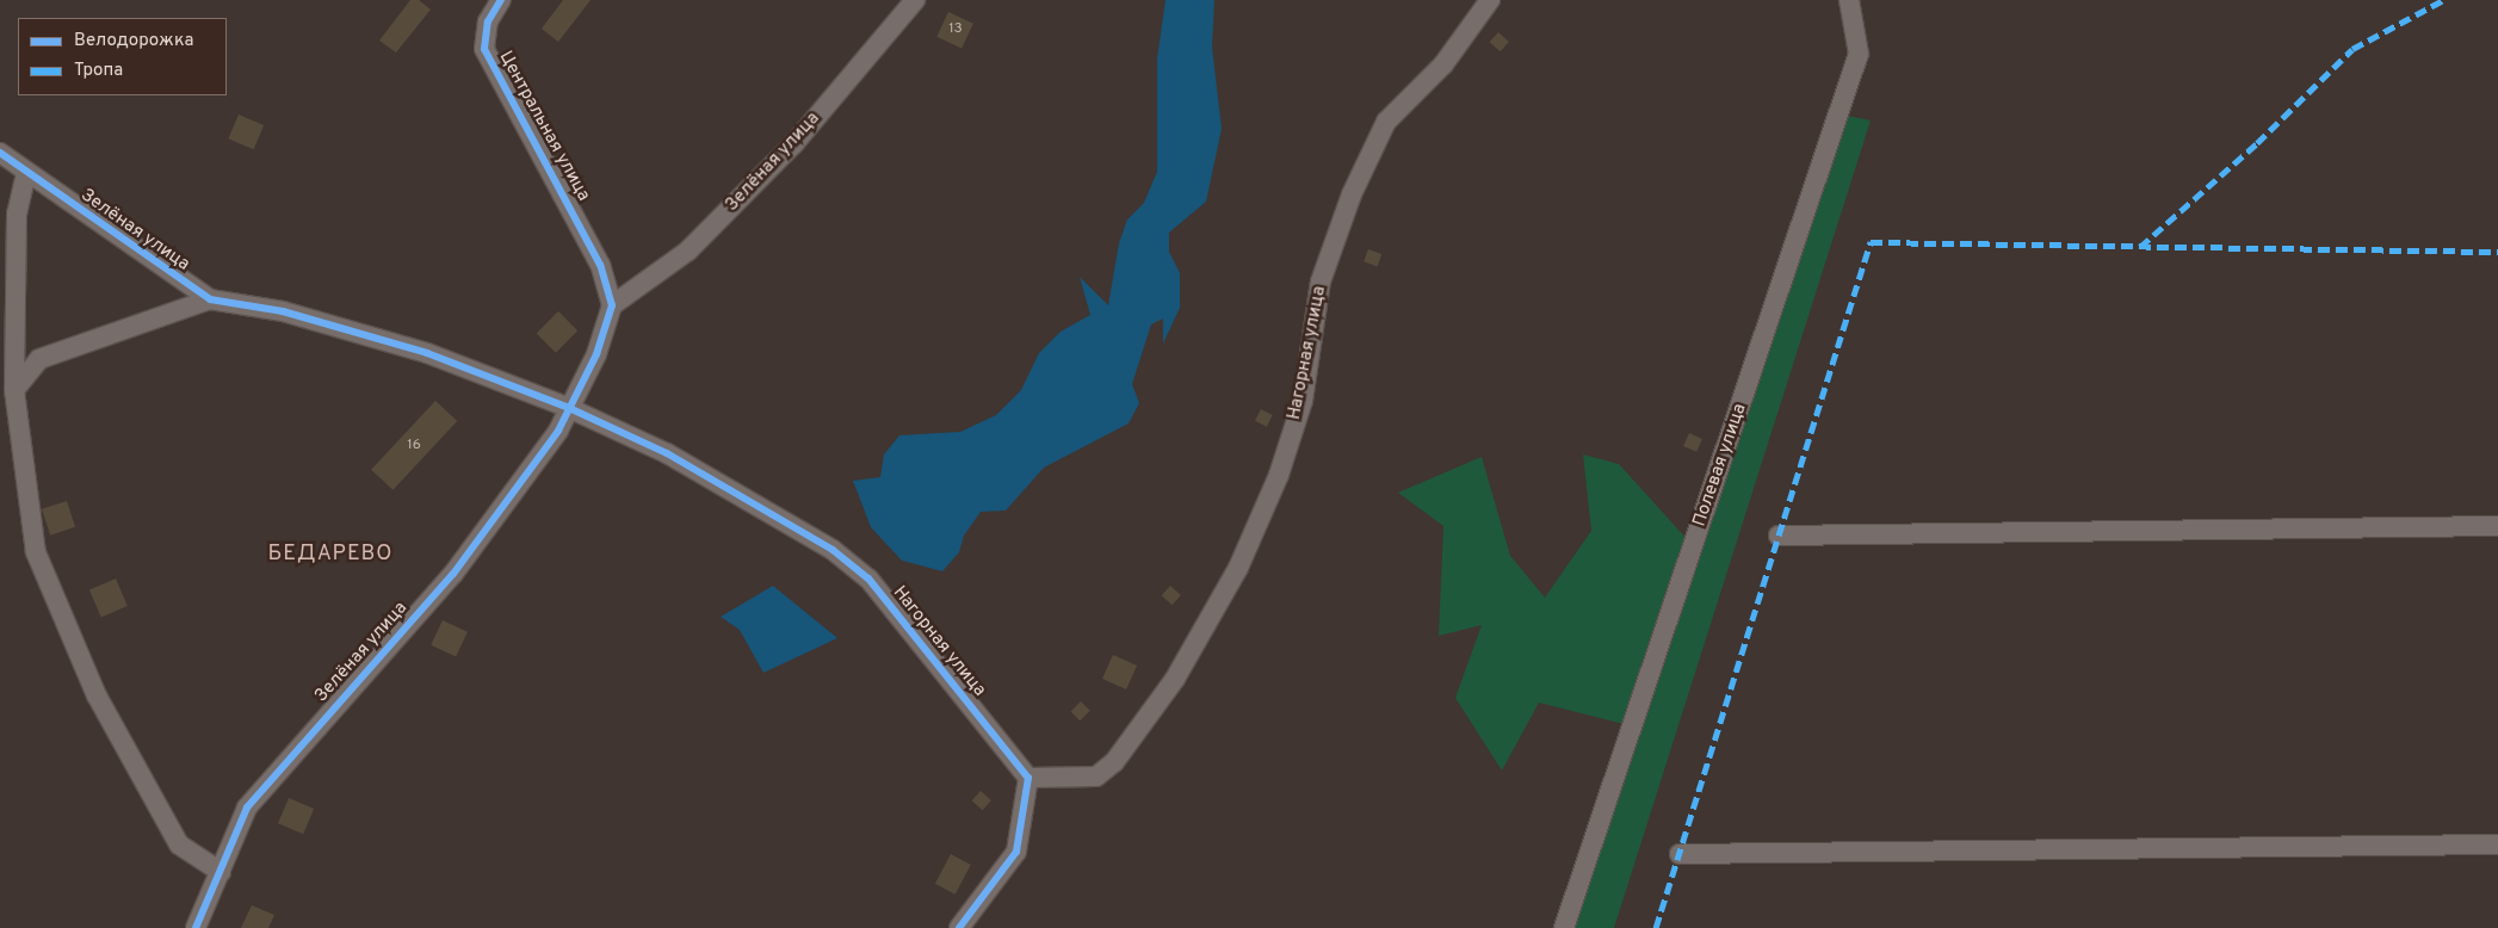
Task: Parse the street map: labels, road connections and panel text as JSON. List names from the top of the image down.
{
  "streets": {
    "street": [
      "Центральная улица",
      "Зелёная улица",
      "Нагорная улица",
      "Полевая улица"
    ]
  },
  "crossings": [
    ["Центральная улица", "Зелёная улица"],
    ["Зелёная улица", "Нагорная улица"]
  ],
  "districts": ["БЕДАРЕВО"],
  "house_numbers": ["13", "16"],
  "legend": ["Велодорожка", "Тропа"]
}
